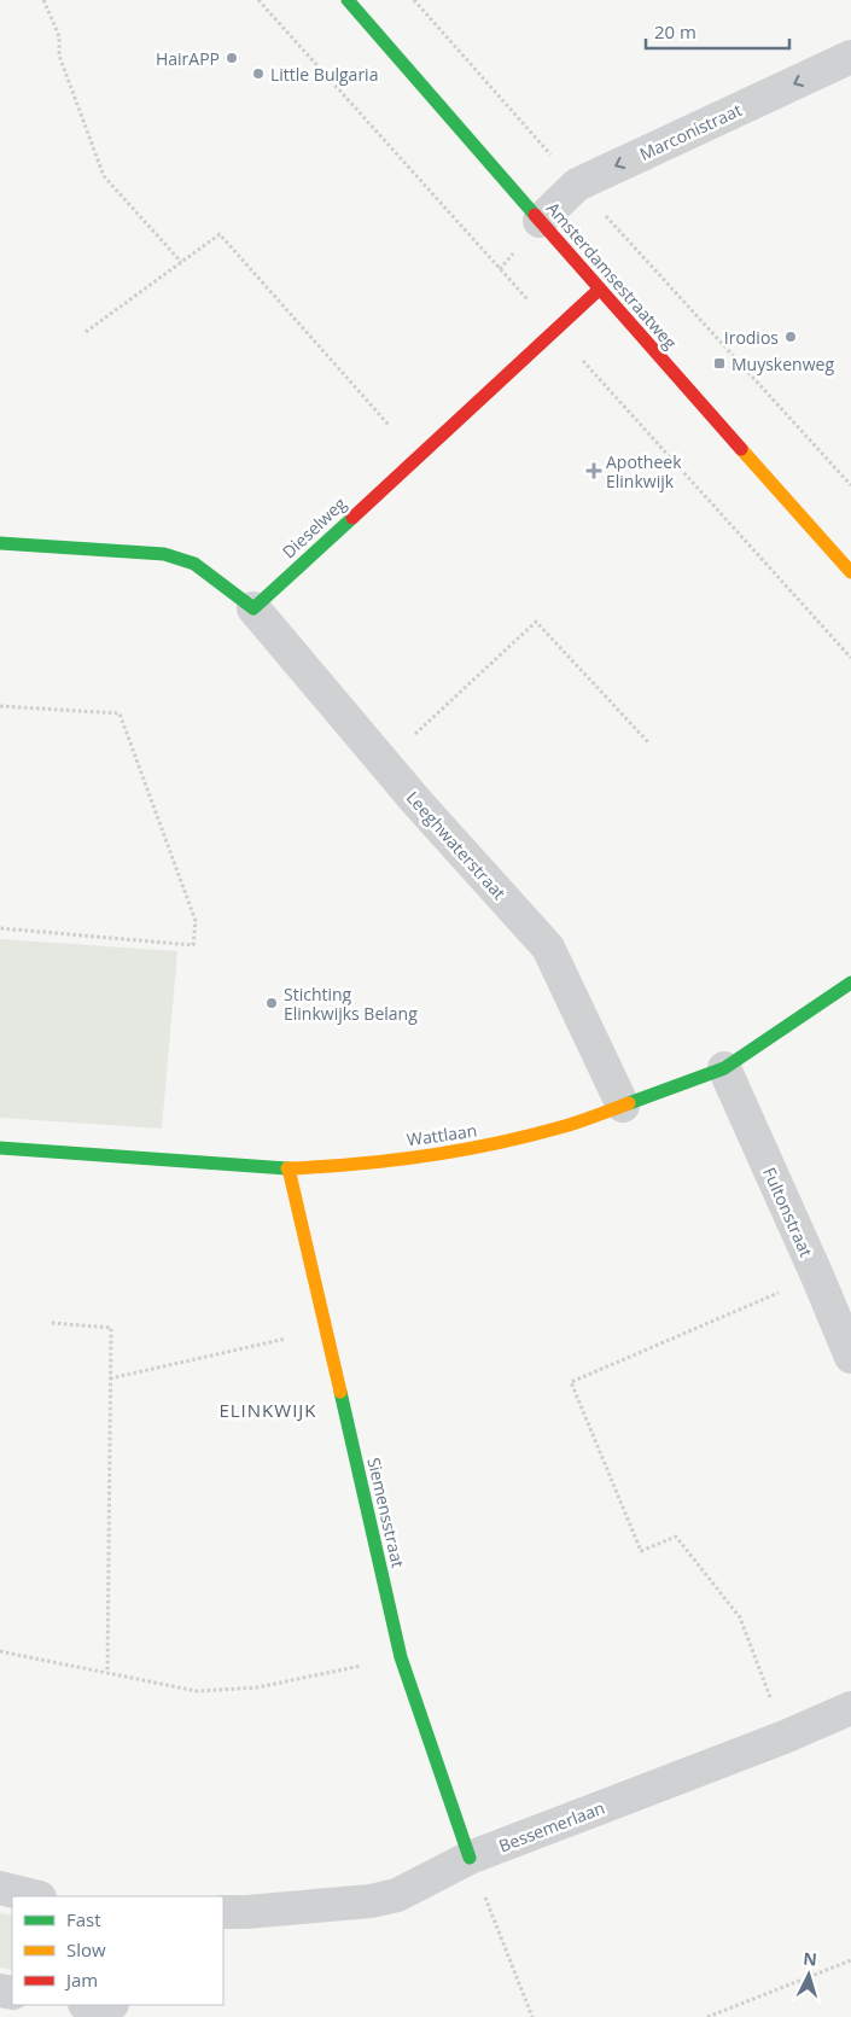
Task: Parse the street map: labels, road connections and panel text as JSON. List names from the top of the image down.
{
  "streets": {
    "street": [
      "Marconistraat",
      "Amsterdamsestraatweg",
      "Dieselweg",
      "Leeghwaterstraat",
      "Wattlaan",
      "Fultonstraat",
      "Siemensstraat",
      "Bessemerlaan"
    ]
  },
  "crossings": [
    ["Marconistraat", "Amsterdamsestraatweg"],
    ["Amsterdamsestraatweg", "Dieselweg"],
    ["Dieselweg", "Leeghwaterstraat"],
    ["Leeghwaterstraat", "Wattlaan"],
    ["Wattlaan", "Fultonstraat"],
    ["Wattlaan", "Siemensstraat"],
    ["Siemensstraat", "Bessemerlaan"]
  ],
  "one_way": ["Marconistraat"],
  "districts": ["ELINKWIJK"],
  "places": {
    "other": [
      "HairAPP",
      "Little Bulgaria",
      "Irodios",
      "Stichting Elinkwijks Belang"
    ],
    "transit": ["Muyskenweg"],
    "health": ["Apotheek Elinkwijk"]
  },
  "legend": ["Fast", "Slow", "Jam"],
  "scale_bar": "20 m",
  "north": "top"
}
